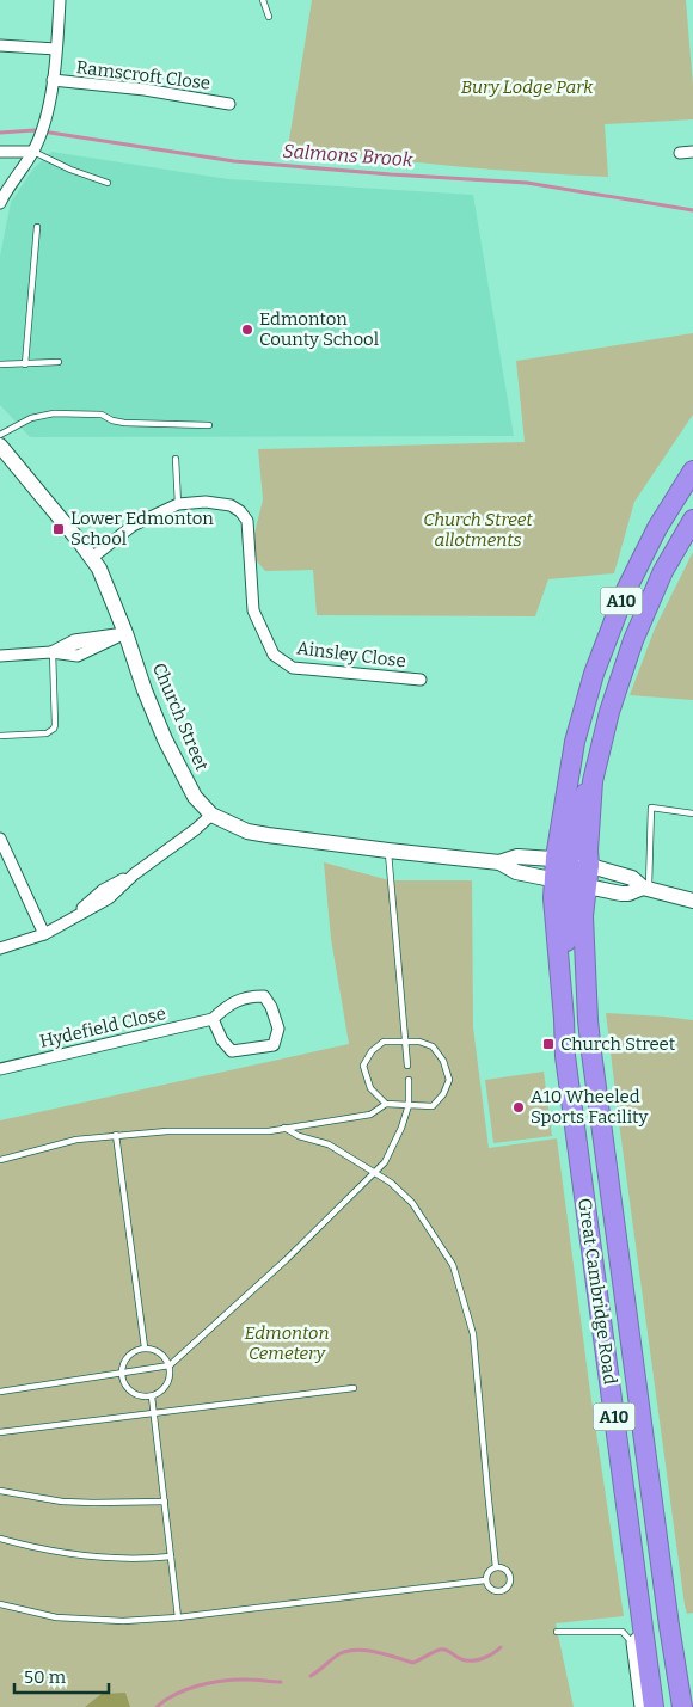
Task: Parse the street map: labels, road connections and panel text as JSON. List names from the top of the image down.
{
  "streets": {
    "highway": ["A10", "Great Cambridge Road"],
    "main road": ["Church Street"],
    "street": ["Ramscroft Close", "Ainsley Close", "Hydefield Close"]
  },
  "crossings": [
    ["A10", "Church Street"],
    ["A10", "Great Cambridge Road"],
    ["Ainsley Close", "Church Street"],
    ["Church Street", "Great Cambridge Road"]
  ],
  "water": ["Salmons Brook"],
  "parks": ["Bury Lodge Park", "Church Street allotments", "Edmonton Cemetery"],
  "places": {
    "other": ["Edmonton County School", "A10 Wheeled Sports Facility"],
    "transit": ["Lower Edmonton School", "Church Street"]
  },
  "scale_bar": "50 m"
}
